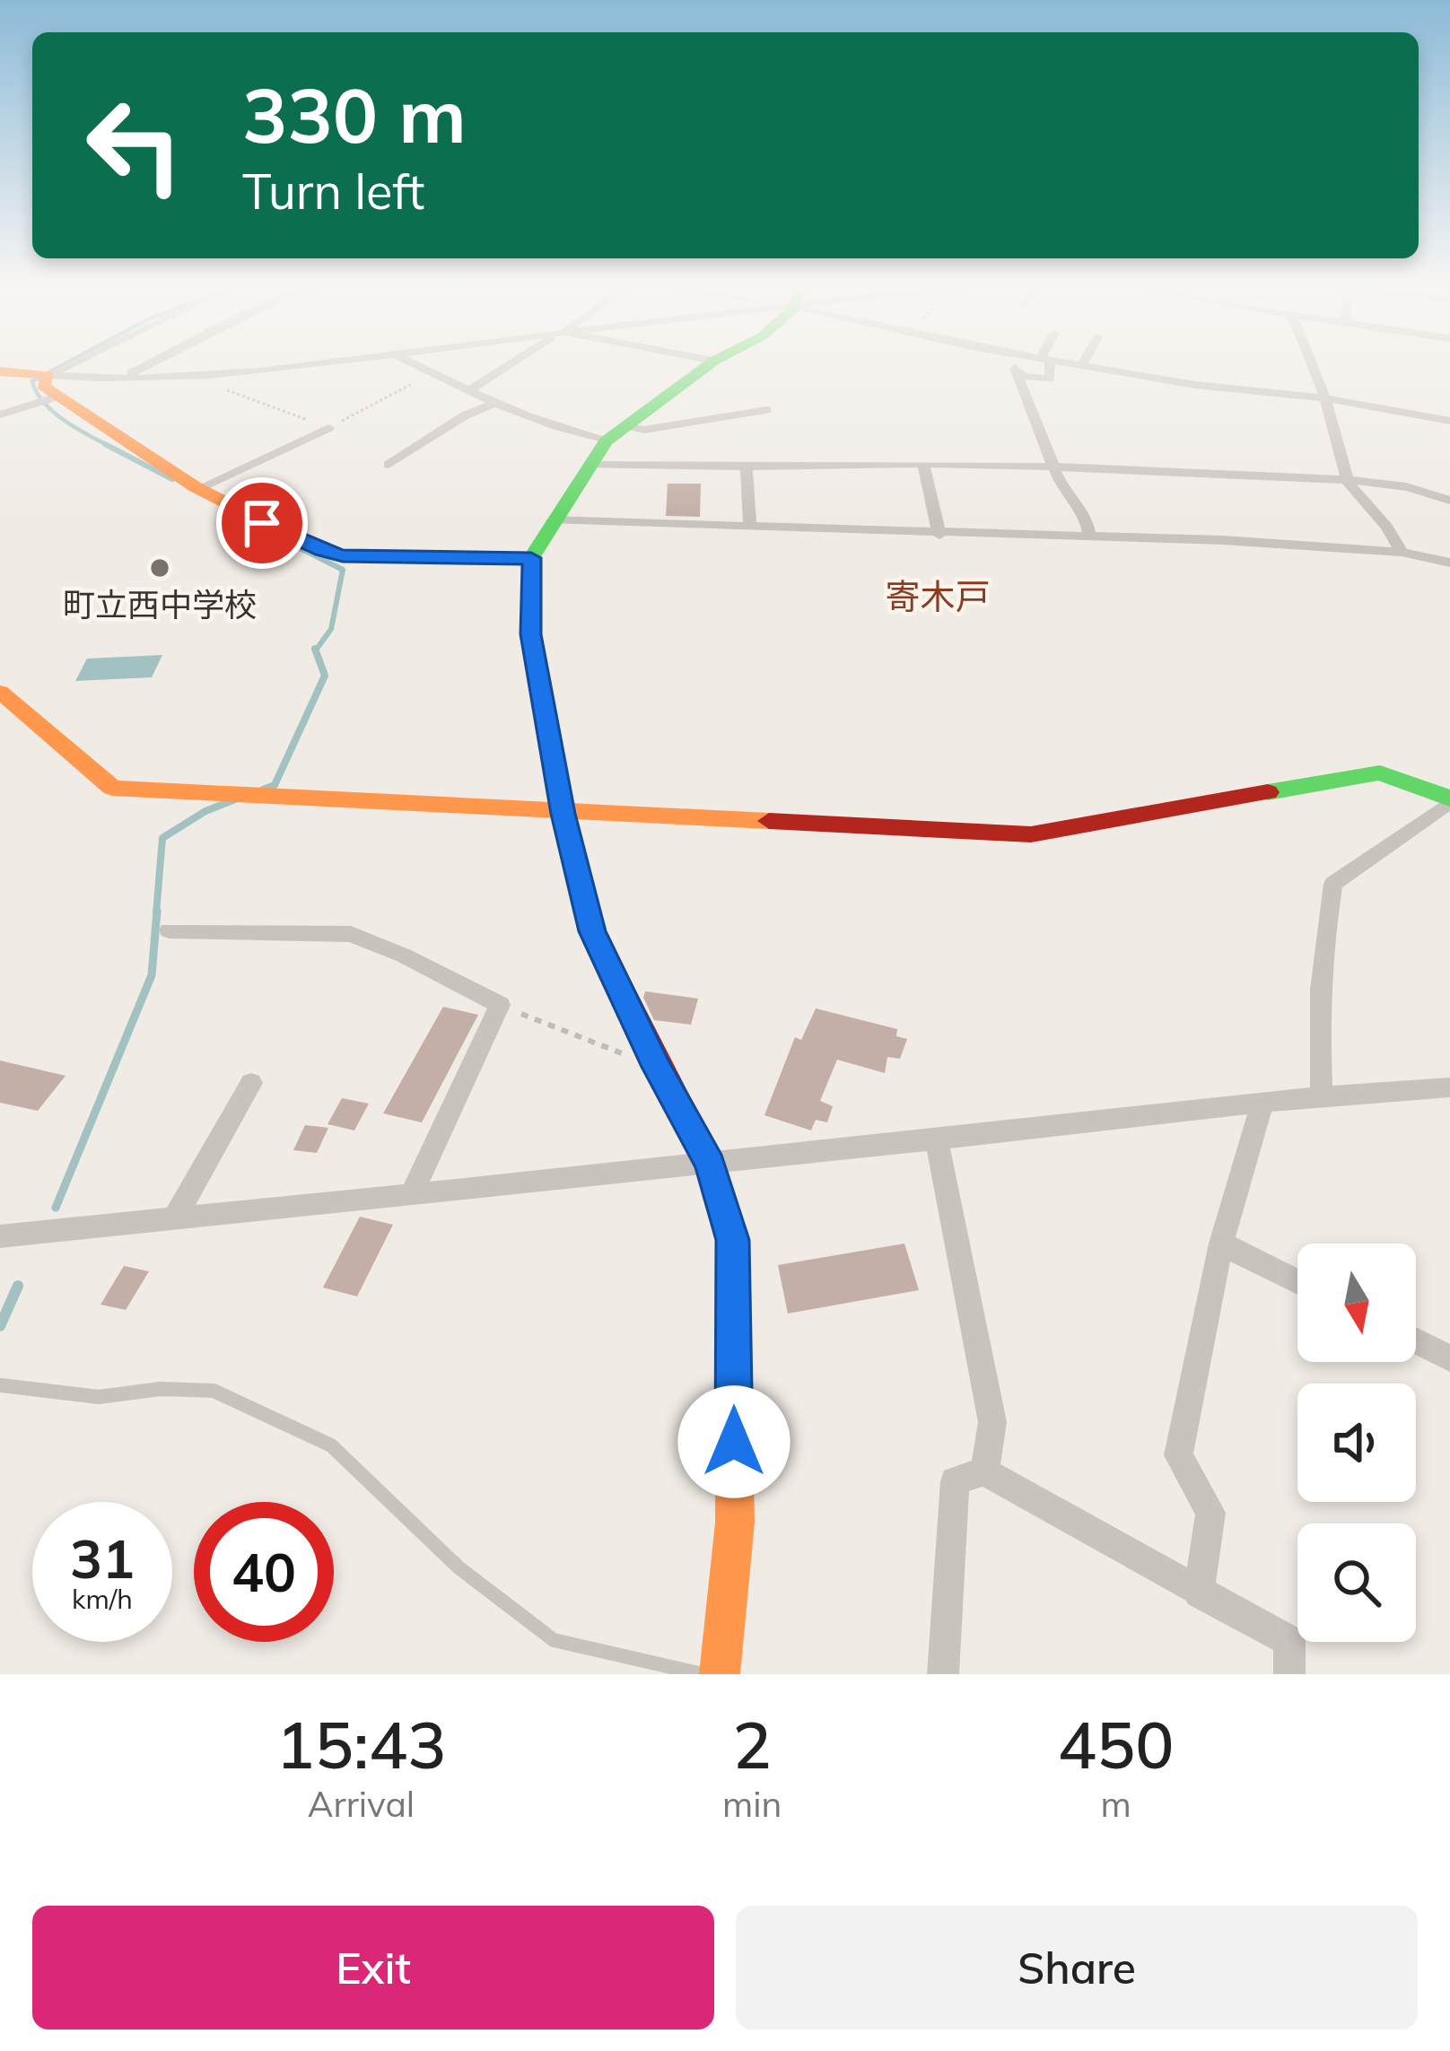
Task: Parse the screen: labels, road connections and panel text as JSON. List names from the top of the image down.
{
  "districts": ["寄木戸"],
  "places": ["町立西中学校"],
  "north": "bottom",
  "page": {
    "turn": ["330 m", "Turn left"],
    "speed": "31 km/h",
    "limit": "40",
    "eta": [
      "15:43",
      "Arrival",
      "2",
      "min",
      "450",
      "m"
    ],
    "buttons": ["Exit", "Share"]
  }
}
